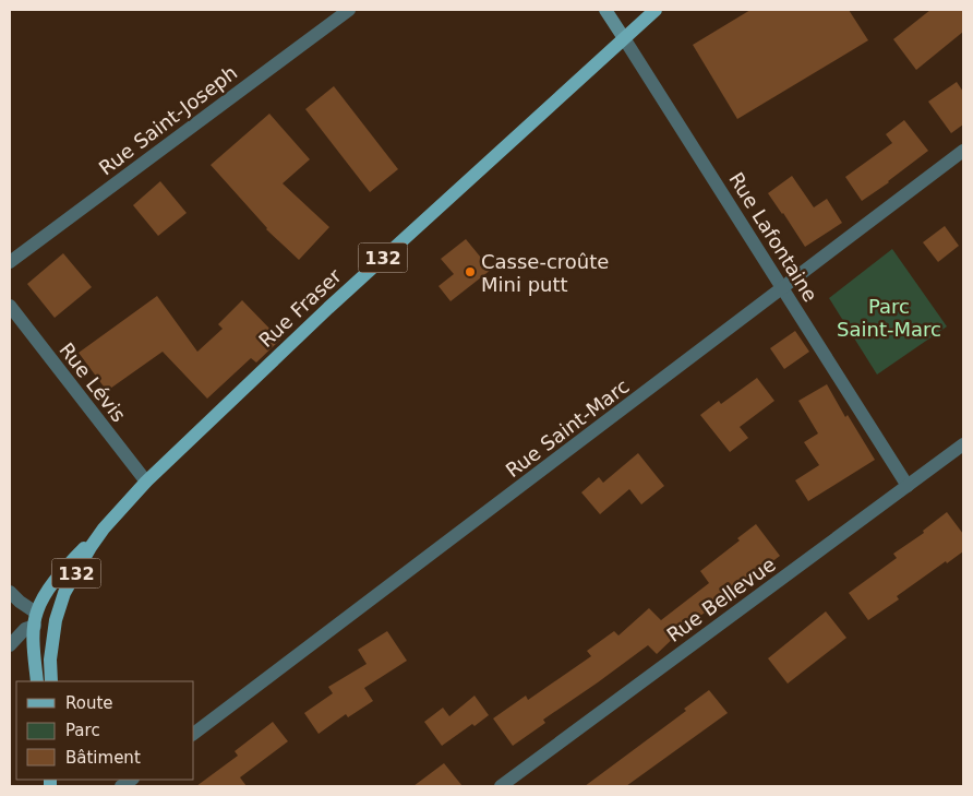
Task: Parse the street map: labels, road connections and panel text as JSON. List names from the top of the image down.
{
  "streets": {
    "main road": ["Rue Lafontaine", "132", "Rue Fraser"],
    "street": [
      "Rue Saint-Joseph",
      "Rue Lévis",
      "Rue Saint-Marc",
      "Rue Bellevue"
    ]
  },
  "crossings": [
    ["Rue Lafontaine", "Rue Fraser"],
    ["Rue Lafontaine", "Rue Saint-Marc"],
    ["Rue Lafontaine", "Rue Bellevue"],
    ["Rue Fraser", "Rue Lévis"]
  ],
  "parks": ["Parc Saint-Marc"],
  "places": ["Casse-croûte Mini putt"],
  "legend": ["Route", "Parc", "Bâtiment"]
}
